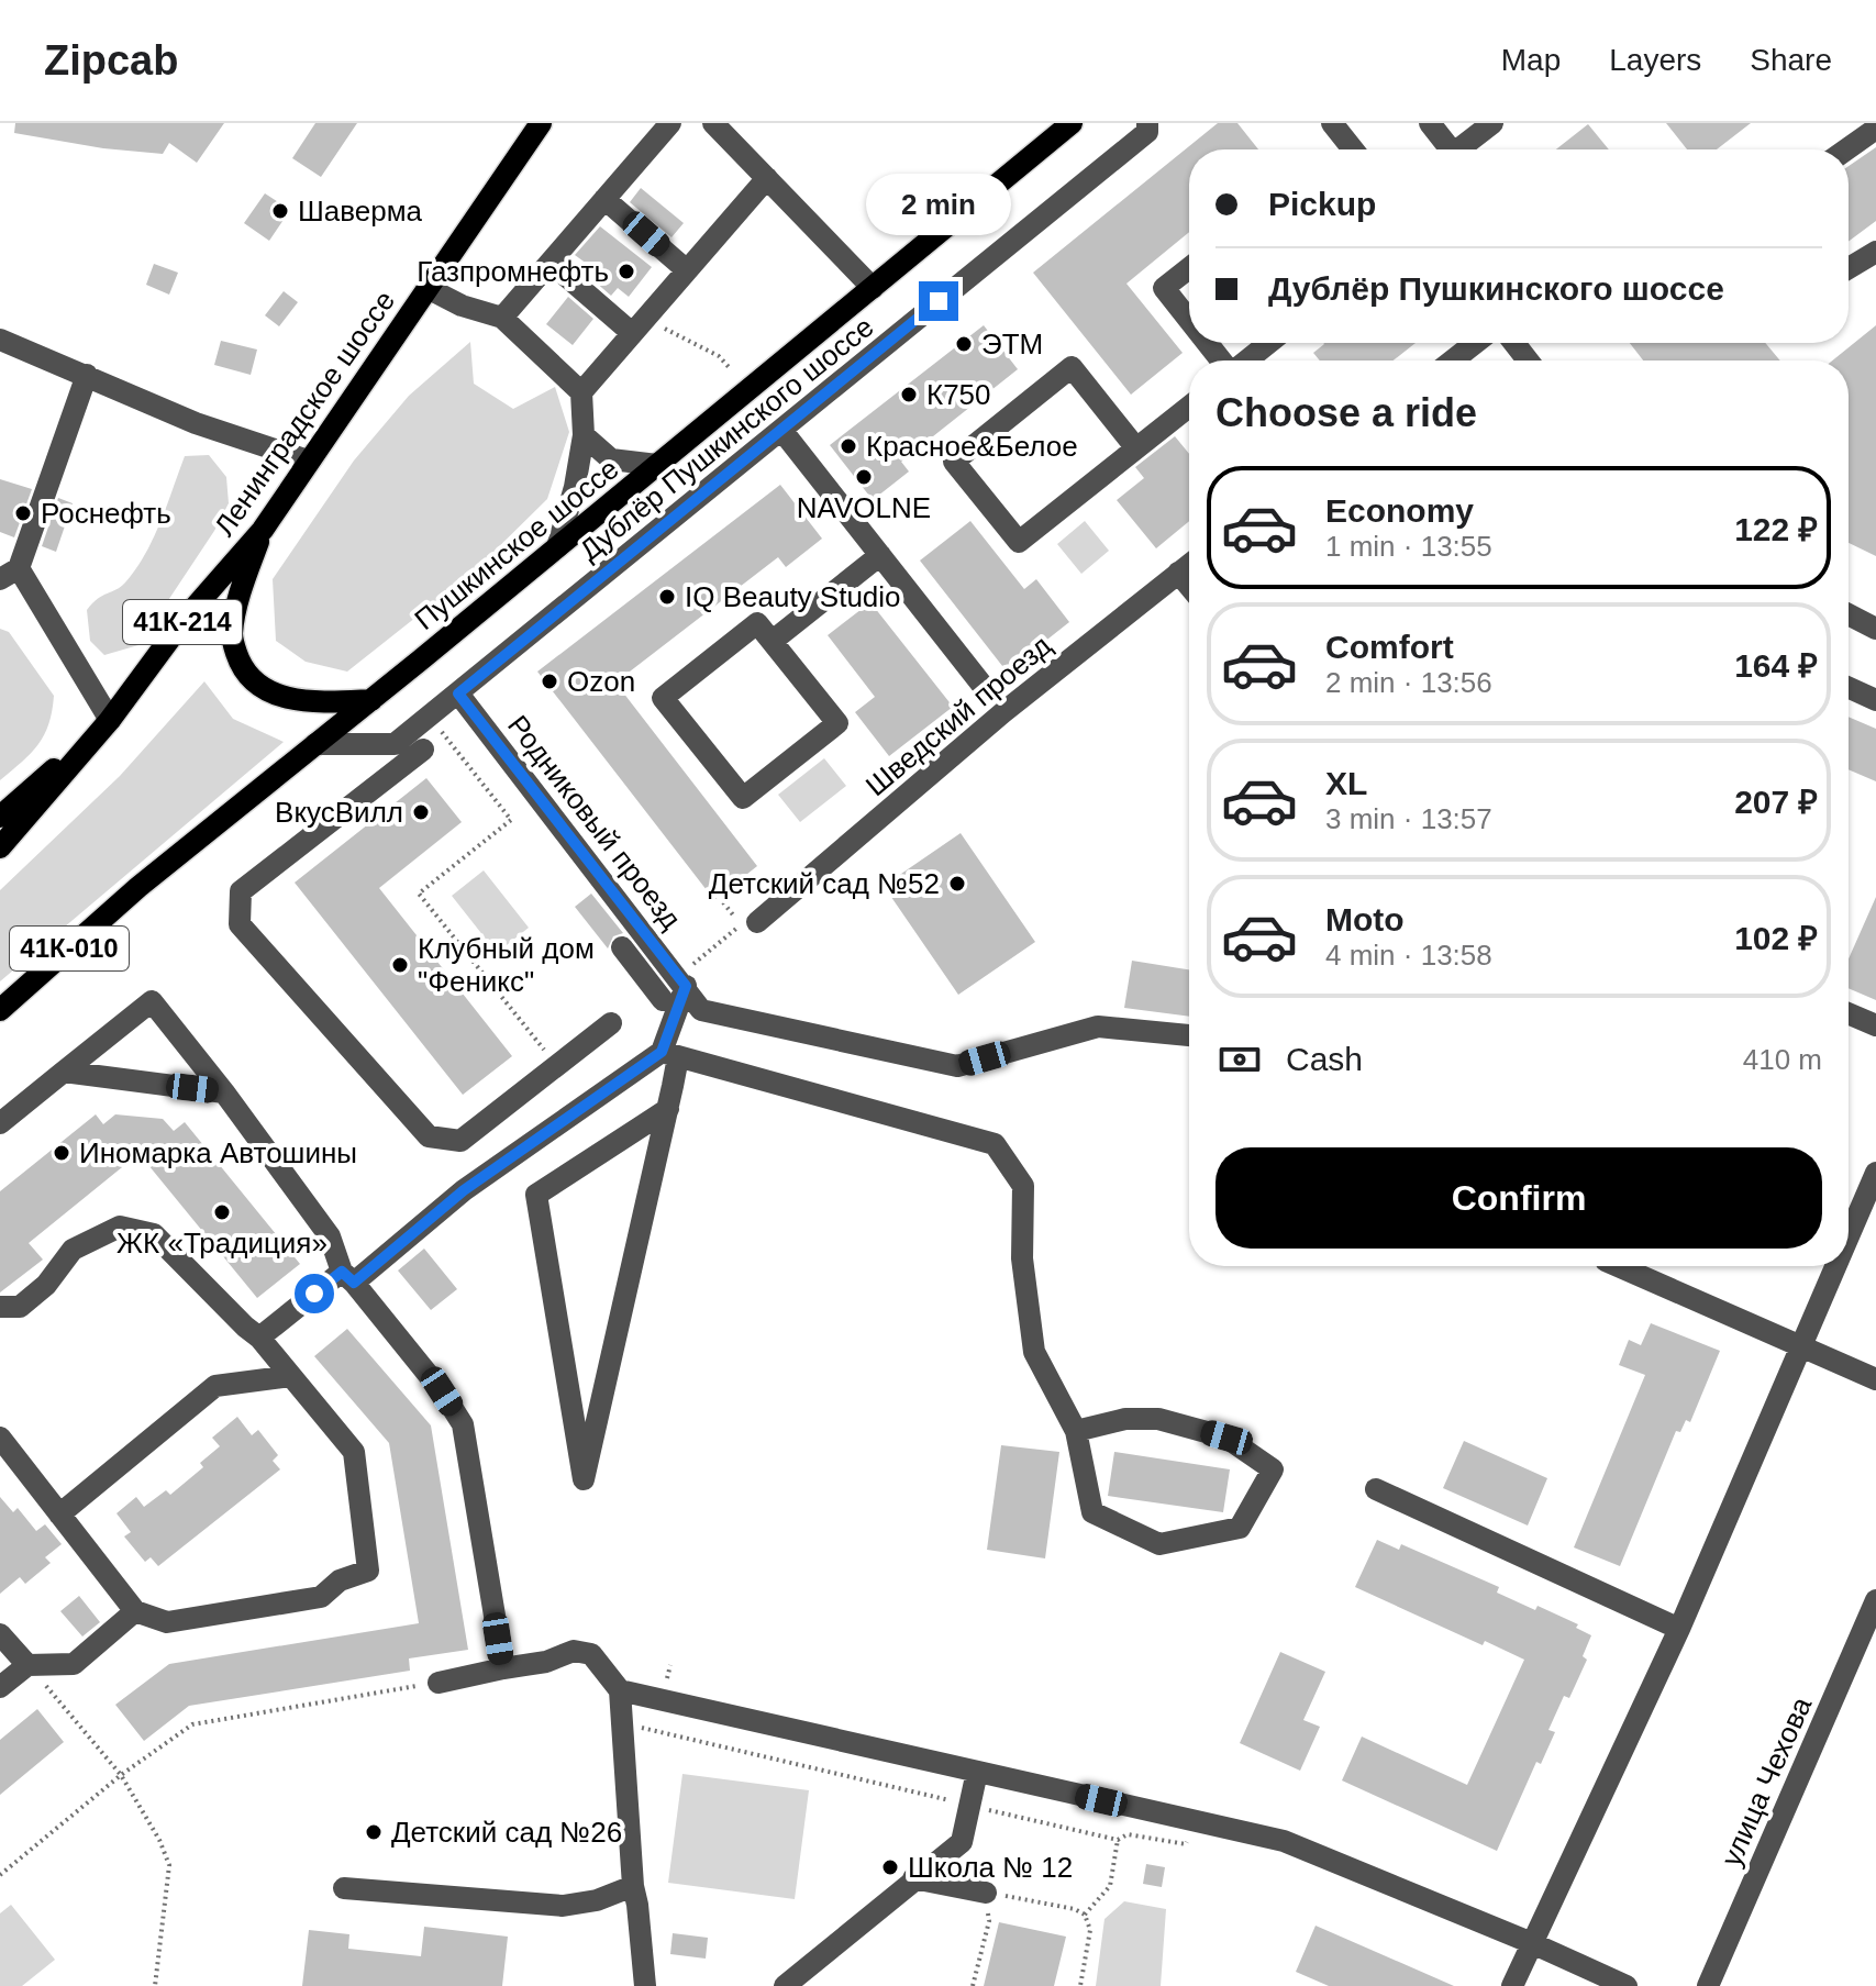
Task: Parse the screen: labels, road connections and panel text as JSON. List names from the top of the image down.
{
  "streets": {
    "main road": [
      "Ленинградское шоссе",
      "Пушкинское шоссе",
      "41К-214",
      "41К-010"
    ],
    "street": [
      "Дублёр Пушкинского шоссе",
      "Шведский проезд",
      "Родниковый проезд",
      "улица Чехова"
    ]
  },
  "crossings": [
    ["Дублёр Пушкинского шоссе", "Пушкинское шоссе"],
    ["Дублёр Пушкинского шоссе", "Родниковый проезд"]
  ],
  "places": [
    "Шаверма",
    "Газпромнефть",
    "ЭТМ",
    "К750",
    "Красное&Белое",
    "NAVOLNE",
    "Роснефть",
    "IQ Beauty Studio",
    "Ozon",
    "ВкусВилл",
    "Детский сад №52",
    "Клубный дом \"Феникс\"",
    "Иномарка Автошины",
    "ЖК «Традиция»",
    "Детский сад №26",
    "Школа № 12"
  ],
  "page": {
    "header": "Zipcab",
    "nav": ["Map", "Layers", "Share"],
    "banner": ["Pickup", "Дублёр Пушкинского шоссе"],
    "bubble": "2 min",
    "heading": "Choose a ride",
    "list": [
      {
        "name": "Economy",
        "note": "1 min · 13:55",
        "value": "122 ₽"
      },
      {
        "name": "Comfort",
        "note": "2 min · 13:56",
        "value": "164 ₽"
      },
      {
        "name": "XL",
        "note": "3 min · 13:57",
        "value": "207 ₽"
      },
      {
        "name": "Moto",
        "note": "4 min · 13:58",
        "value": "102 ₽"
      }
    ],
    "pay": ["Cash", "410 m"],
    "buttons": "Confirm"
  }
}
